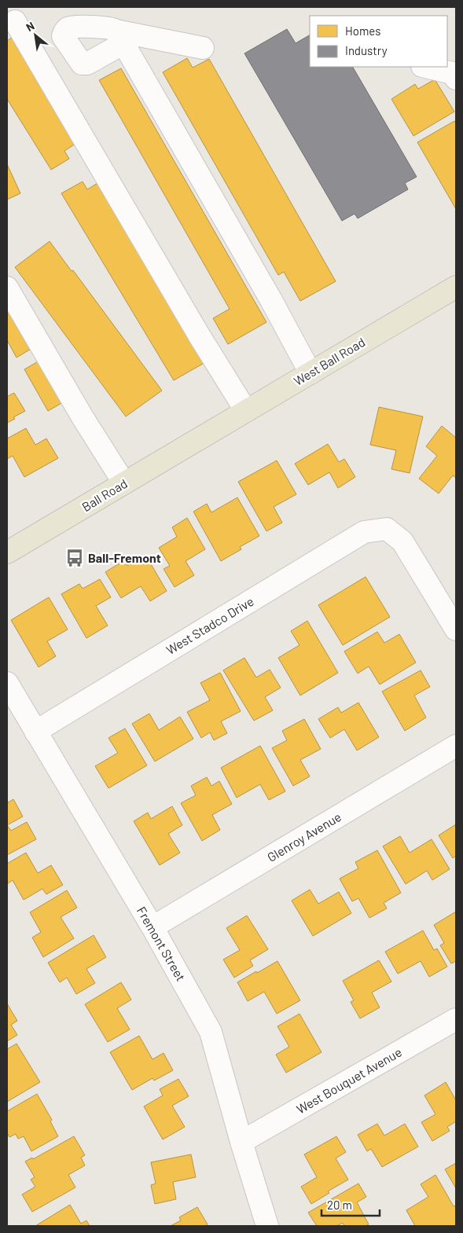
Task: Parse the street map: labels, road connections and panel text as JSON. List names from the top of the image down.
{
  "streets": {
    "main road": ["West Ball Road", "Ball Road"],
    "street": [
      "West Stadco Drive",
      "Glenroy Avenue",
      "Fremont Street",
      "West Bouquet Avenue"
    ]
  },
  "crossings": [
    ["West Ball Road", "Ball Road"],
    ["West Stadco Drive", "Fremont Street"],
    ["Glenroy Avenue", "Fremont Street"],
    ["Fremont Street", "West Bouquet Avenue"]
  ],
  "places": {
    "bus stop": ["Ball-Fremont"]
  },
  "legend": ["Homes", "Industry"],
  "scale_bar": "20 m",
  "north": "top left"
}
